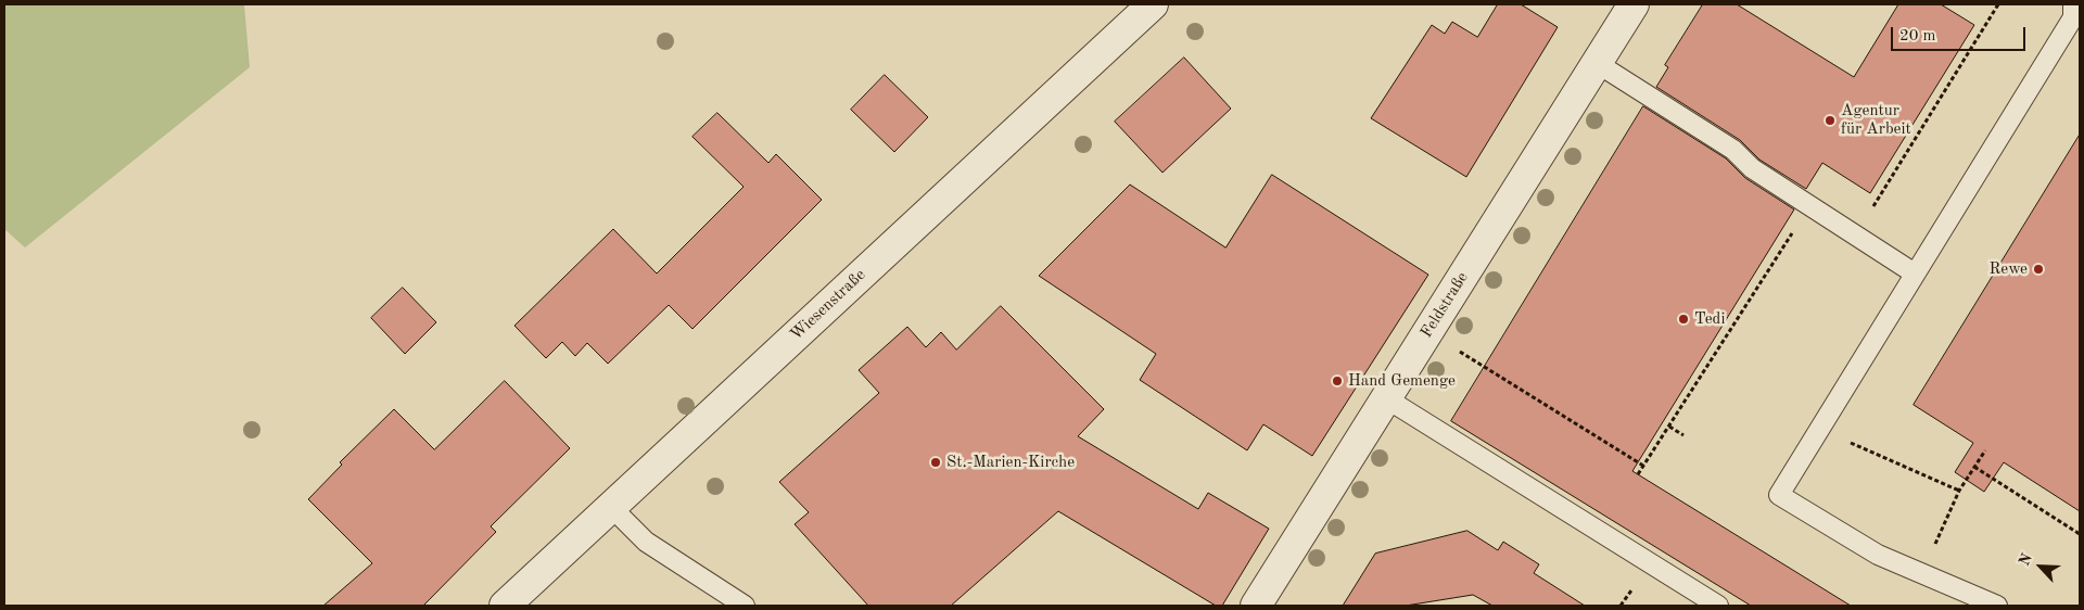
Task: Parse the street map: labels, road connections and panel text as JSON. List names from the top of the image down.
{
  "streets": {
    "street": ["Wiesenstraße", "Feldstraße"]
  },
  "places": [
    "Agentur für Arbeit",
    "Rewe",
    "Tedi",
    "Hand Gemenge",
    "St.-Marien-Kirche"
  ],
  "scale_bar": "20 m",
  "north": "top left"
}
